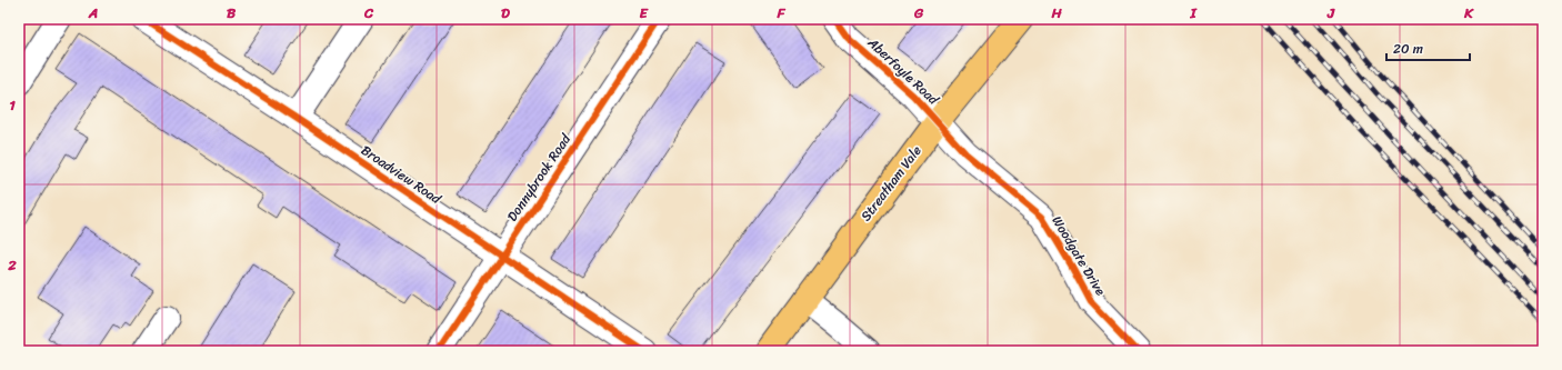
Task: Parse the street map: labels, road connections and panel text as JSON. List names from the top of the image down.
{
  "streets": {
    "main road": ["Streatham Vale"],
    "street": [
      "Aberfoyle Road",
      "Broadview Road",
      "Donnybrook Road",
      "Woodgate Drive"
    ]
  },
  "crossings": [
    ["Aberfoyle Road", "Streatham Vale"],
    ["Aberfoyle Road", "Woodgate Drive"],
    ["Broadview Road", "Donnybrook Road"],
    ["Streatham Vale", "Woodgate Drive"]
  ],
  "scale_bar": "20 m",
  "grid": {
    "columns": [
      "A",
      "B",
      "C",
      "D",
      "E",
      "F",
      "G",
      "H",
      "I",
      "J",
      "K"
    ],
    "rows": ["1", "2"]
  }
}
